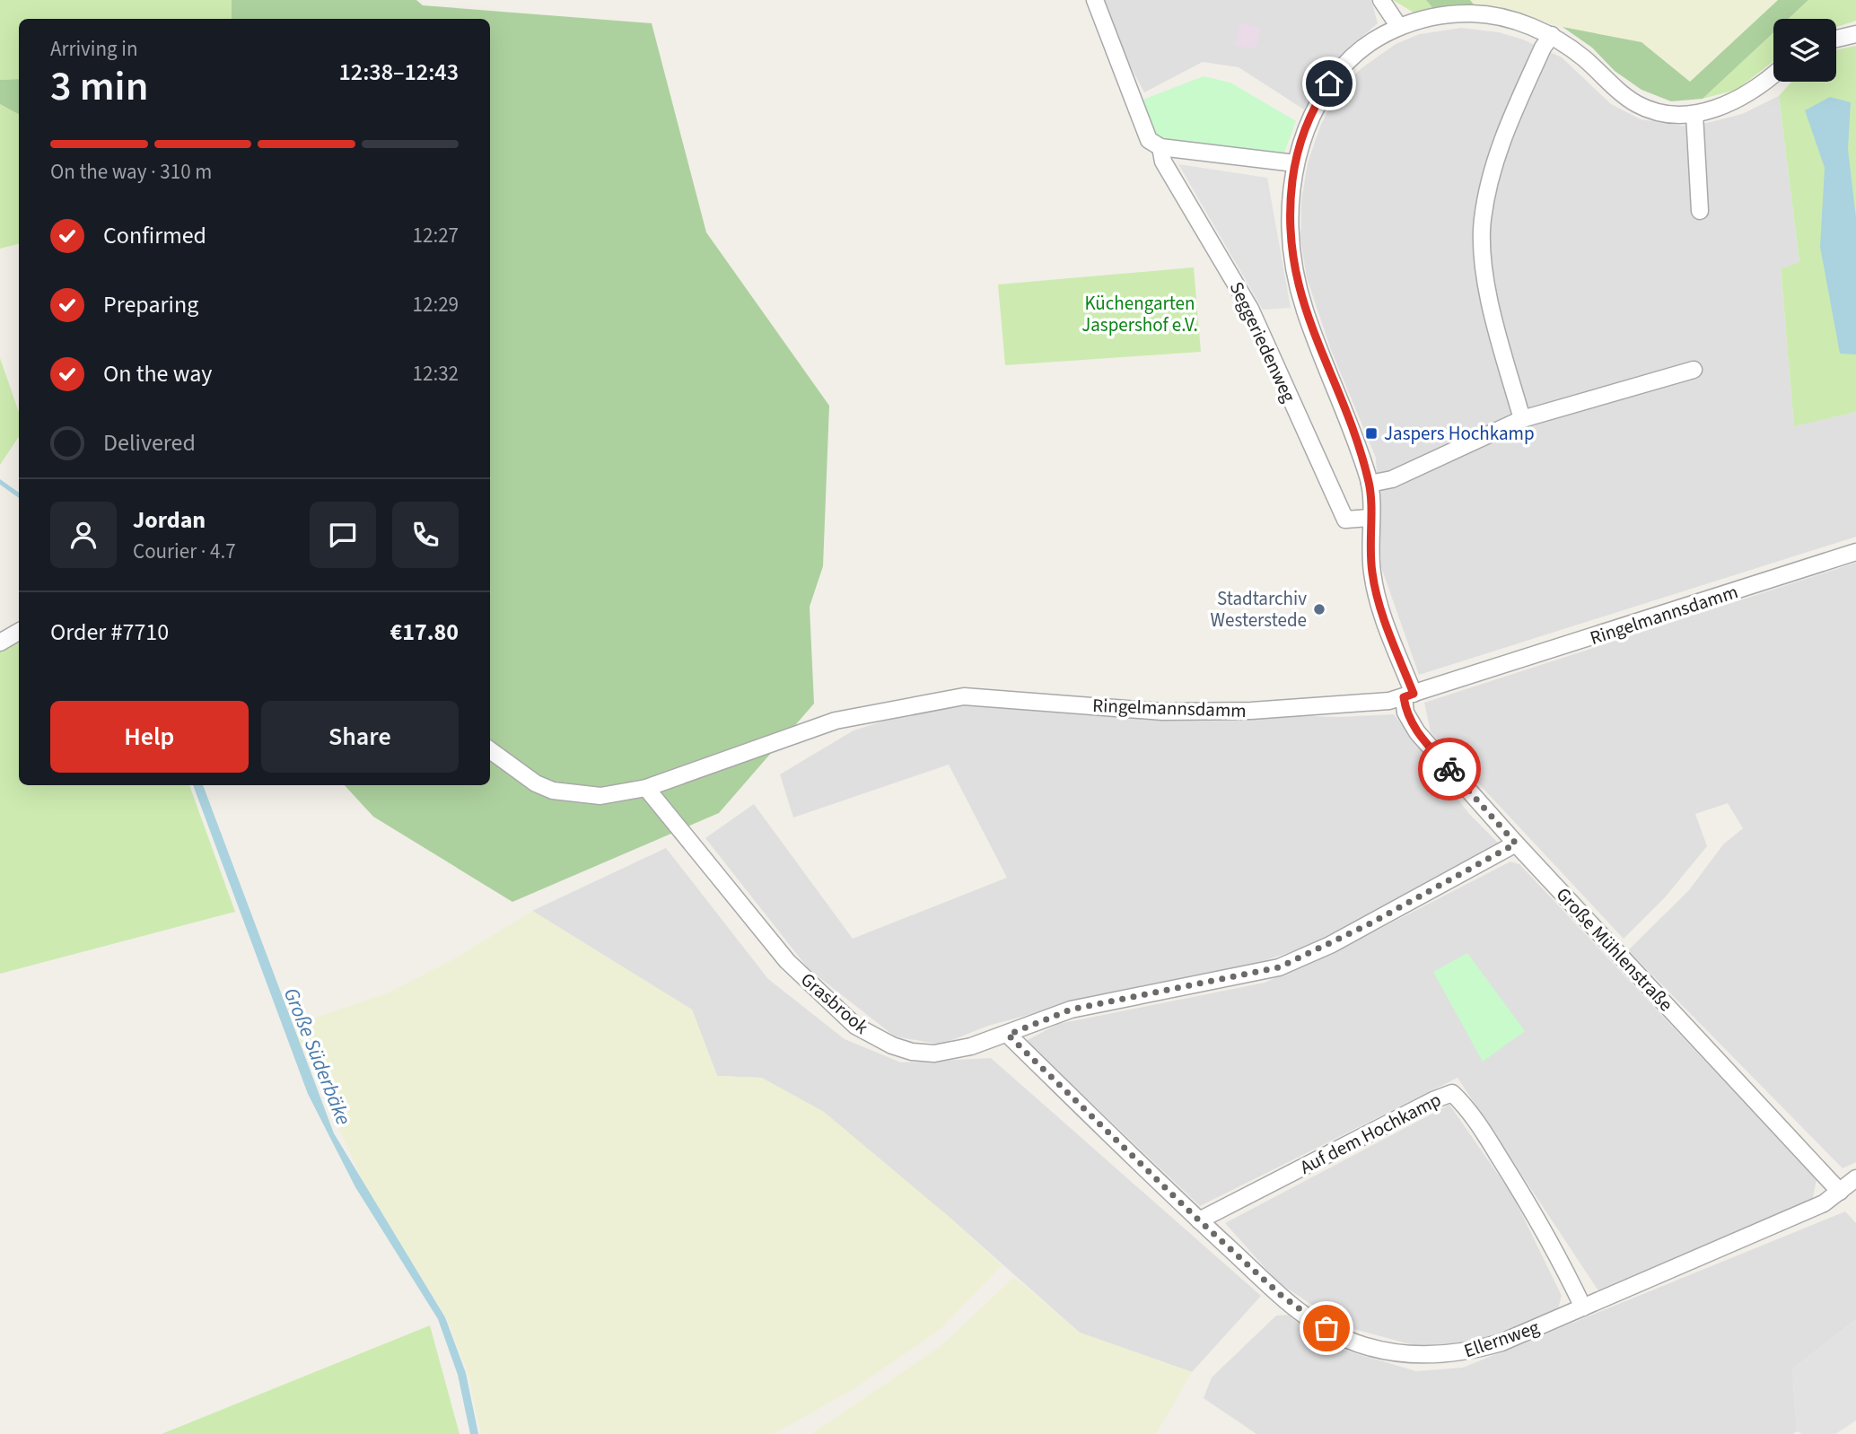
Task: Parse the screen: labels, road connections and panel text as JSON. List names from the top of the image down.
{
  "streets": {
    "street": [
      "Seggeriedenweg",
      "Ringelmannsdamm",
      "Große Mühlenstraße",
      "Grasbrook",
      "Auf dem Hochkamp",
      "Ellernweg"
    ]
  },
  "crossings": [
    ["Seggeriedenweg", "Große Mühlenstraße"],
    ["Ringelmannsdamm", "Große Mühlenstraße"],
    ["Ringelmannsdamm", "Grasbrook"],
    ["Große Mühlenstraße", "Grasbrook"],
    ["Große Mühlenstraße", "Ellernweg"],
    ["Grasbrook", "Ellernweg"],
    ["Auf dem Hochkamp", "Ellernweg"]
  ],
  "water": ["Große Süderbäke"],
  "parks": ["Küchengarten Jaspershof e.V."],
  "places": {
    "transit": ["Jaspers Hochkamp"],
    "other": ["Stadtarchiv Westerstede"]
  },
  "page": {
    "heading": ["3 min", "Arriving in", "12:38–12:43"],
    "panel": [
      "Jordan",
      "Courier · 4.7",
      "Order #7710",
      "€17.80"
    ],
    "bar": "On the way · 310 m",
    "list": [
      ["Confirmed", "12:27"],
      ["Preparing", "12:29"],
      ["On the way", "12:32"],
      "Delivered"
    ],
    "buttons": ["Help", "Share"]
  }
}
